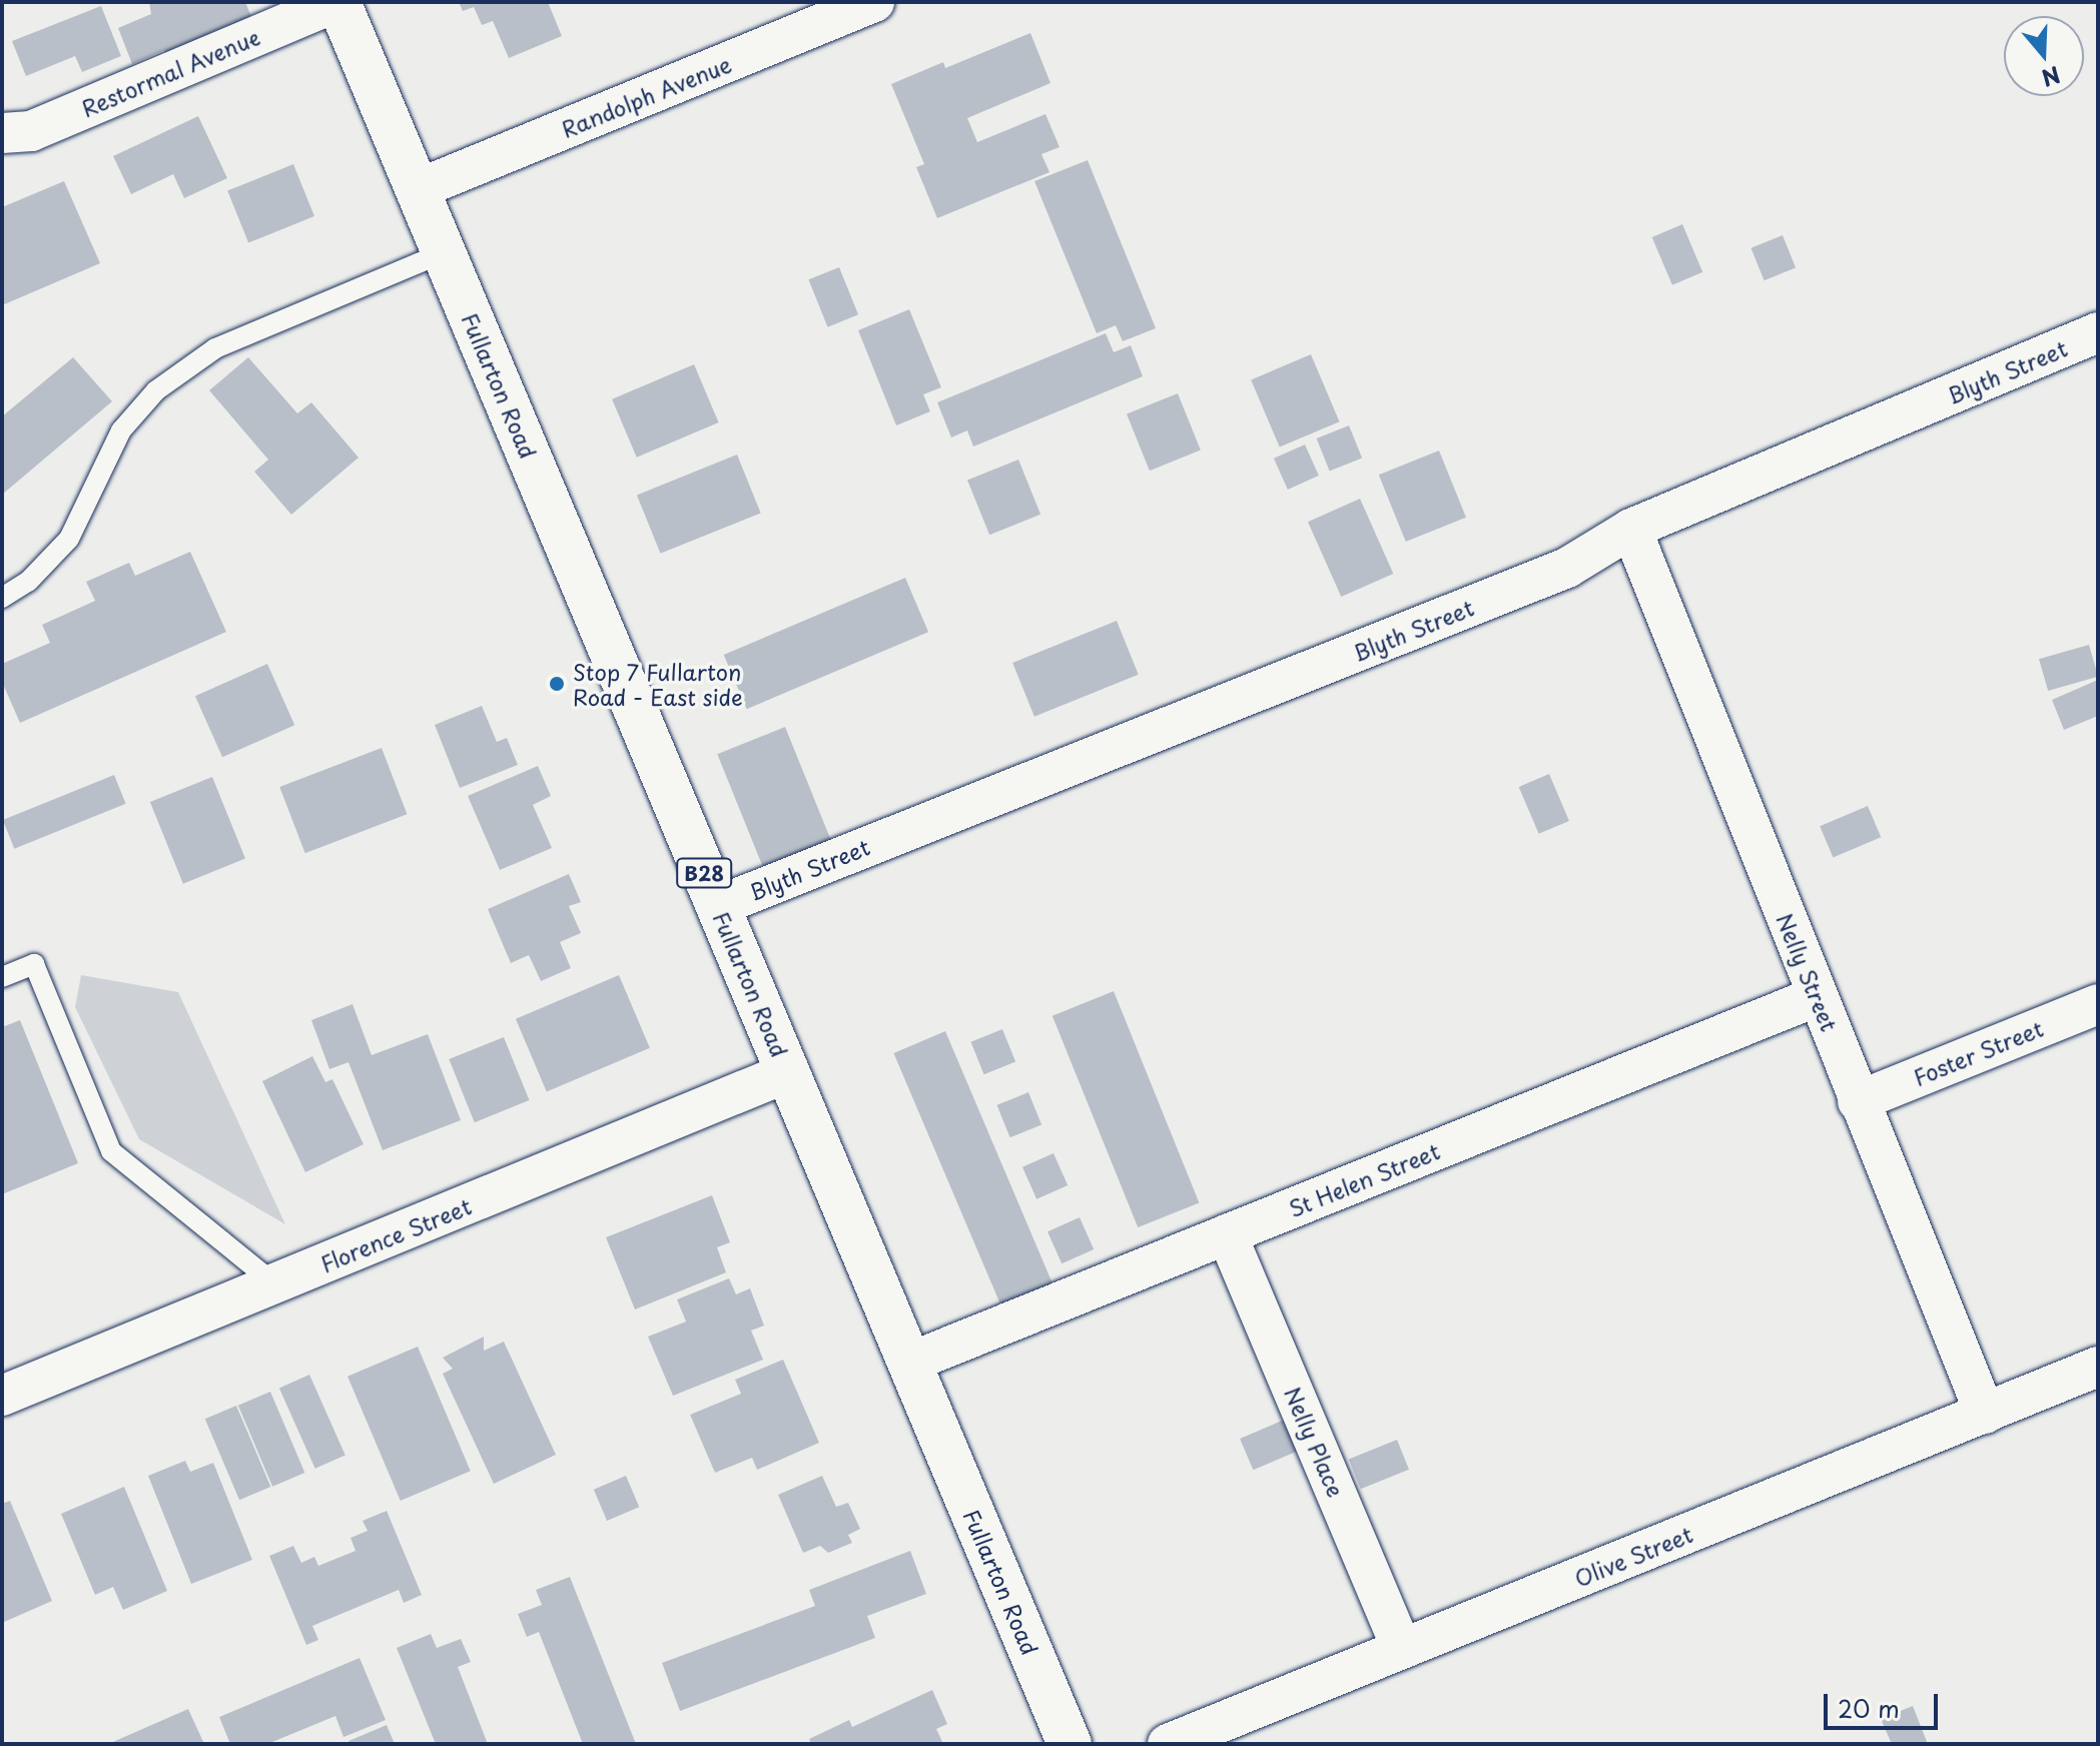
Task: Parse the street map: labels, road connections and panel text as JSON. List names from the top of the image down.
{
  "streets": {
    "main road": ["Fullarton Road", "B28"],
    "street": [
      "Restormal Avenue",
      "Randolph Avenue",
      "Blyth Street",
      "Nelly Street",
      "Foster Street",
      "St Helen Street",
      "Florence Street",
      "Nelly Place",
      "Olive Street"
    ]
  },
  "crossings": [
    ["Restormal Avenue", "Fullarton Road"],
    ["Randolph Avenue", "Fullarton Road"],
    ["Blyth Street", "Fullarton Road"],
    ["Blyth Street", "Nelly Street"],
    ["Fullarton Road", "St Helen Street"],
    ["Fullarton Road", "Florence Street"],
    ["Nelly Street", "Foster Street"],
    ["Nelly Street", "St Helen Street"],
    ["Nelly Street", "Olive Street"],
    ["St Helen Street", "Nelly Place"],
    ["Nelly Place", "Olive Street"]
  ],
  "places": ["Stop 7 Fullarton Road - East side"],
  "scale_bar": "20 m",
  "north": "bottom"
}
